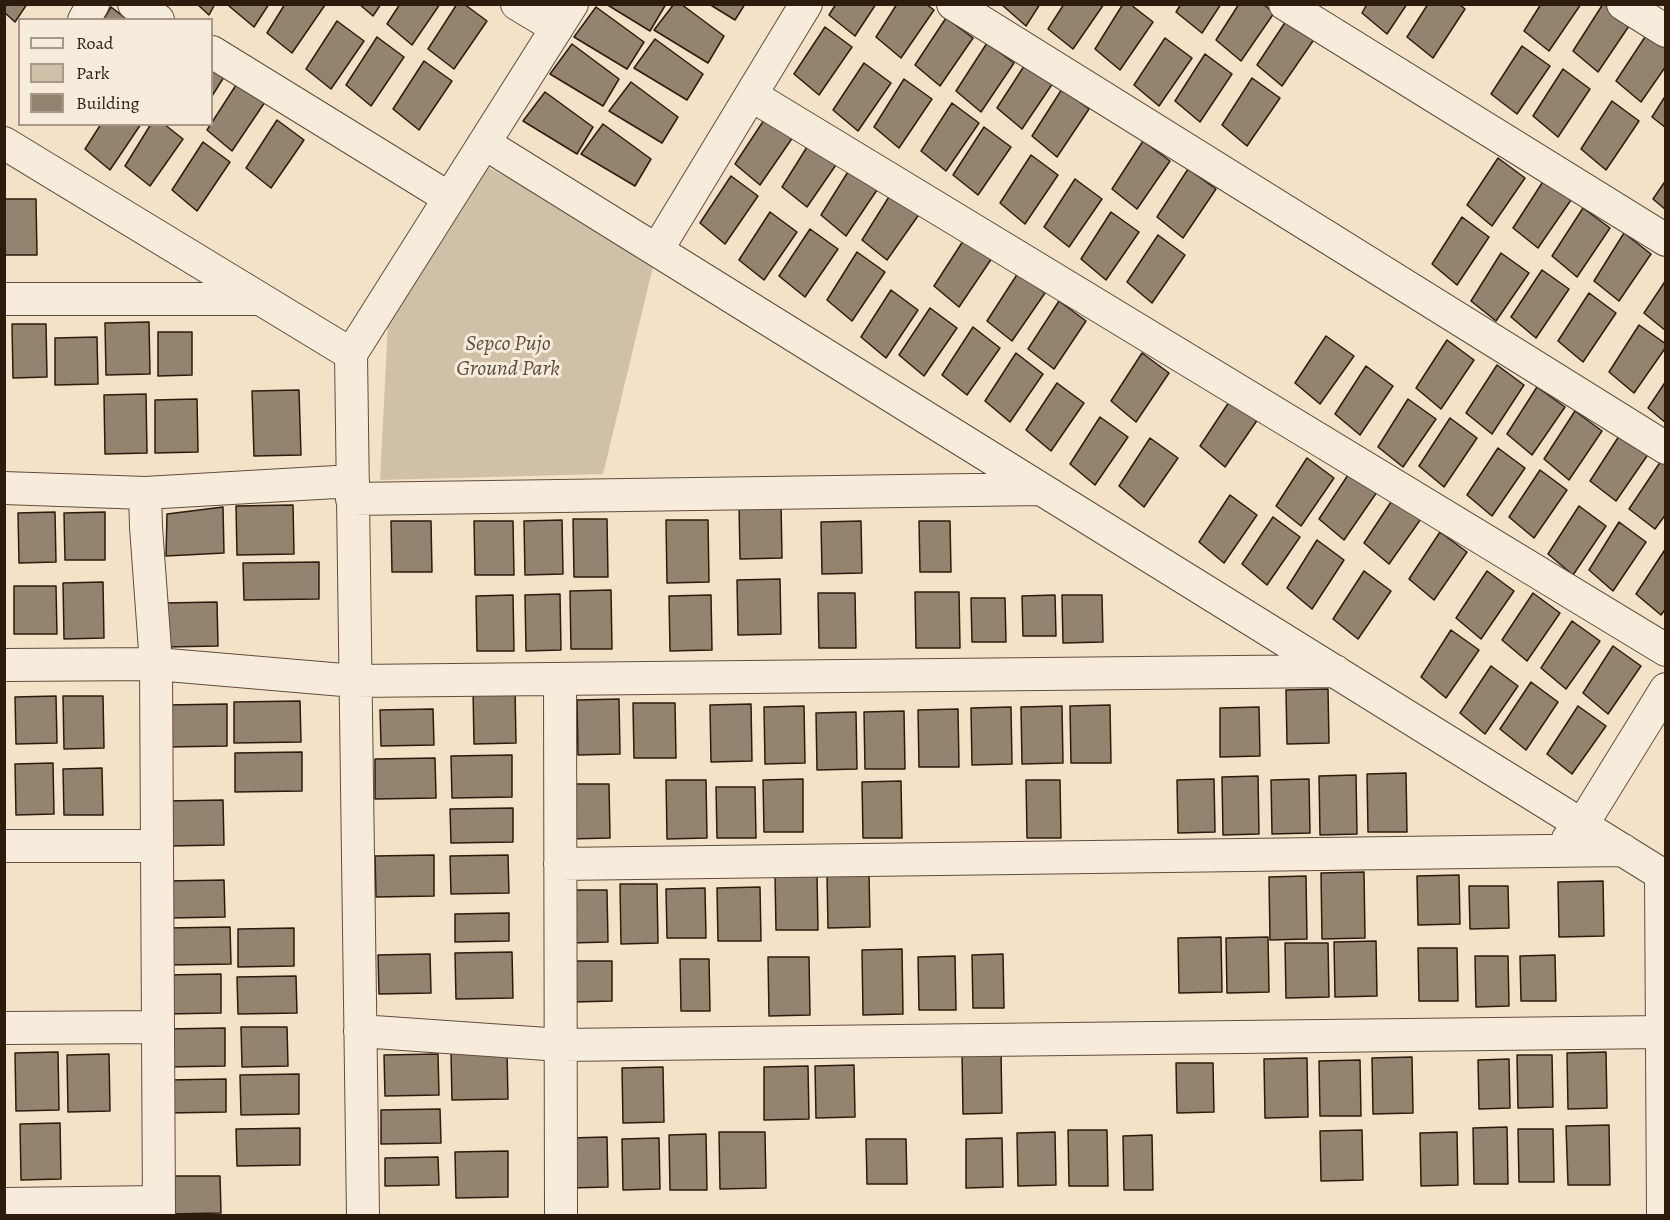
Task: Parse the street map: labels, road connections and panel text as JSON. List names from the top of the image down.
{
  "parks": ["Sepco Pujo Ground Park"],
  "legend": ["Road", "Park", "Building"]
}
